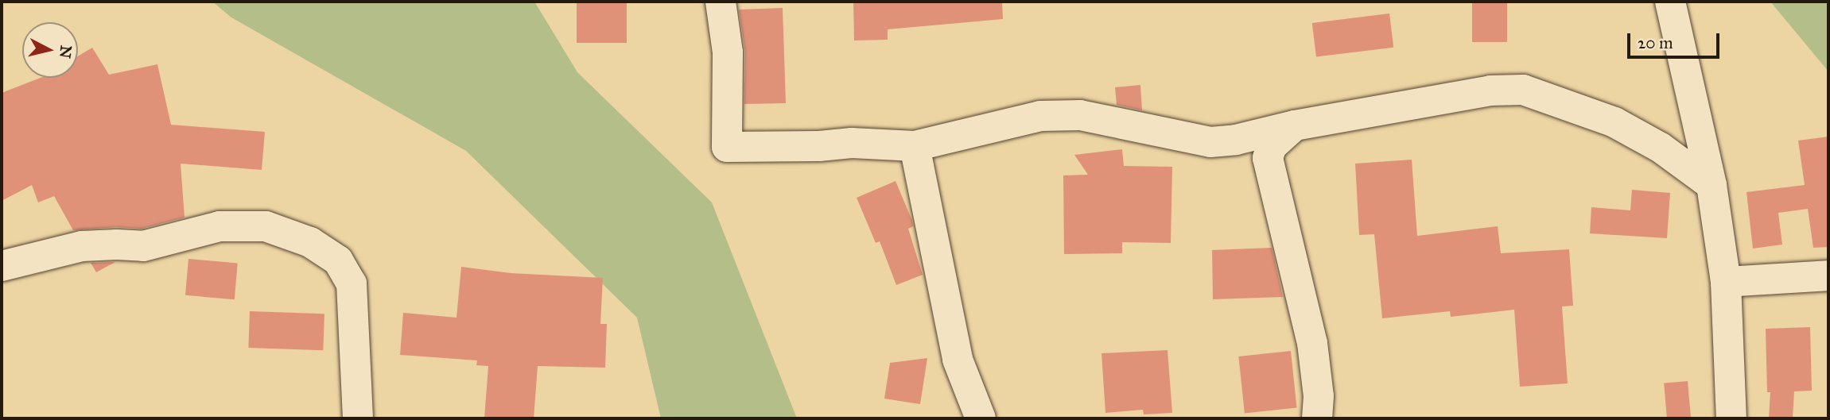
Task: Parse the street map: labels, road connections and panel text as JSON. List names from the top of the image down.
{
  "scale_bar": "20 m",
  "north": "right"
}
